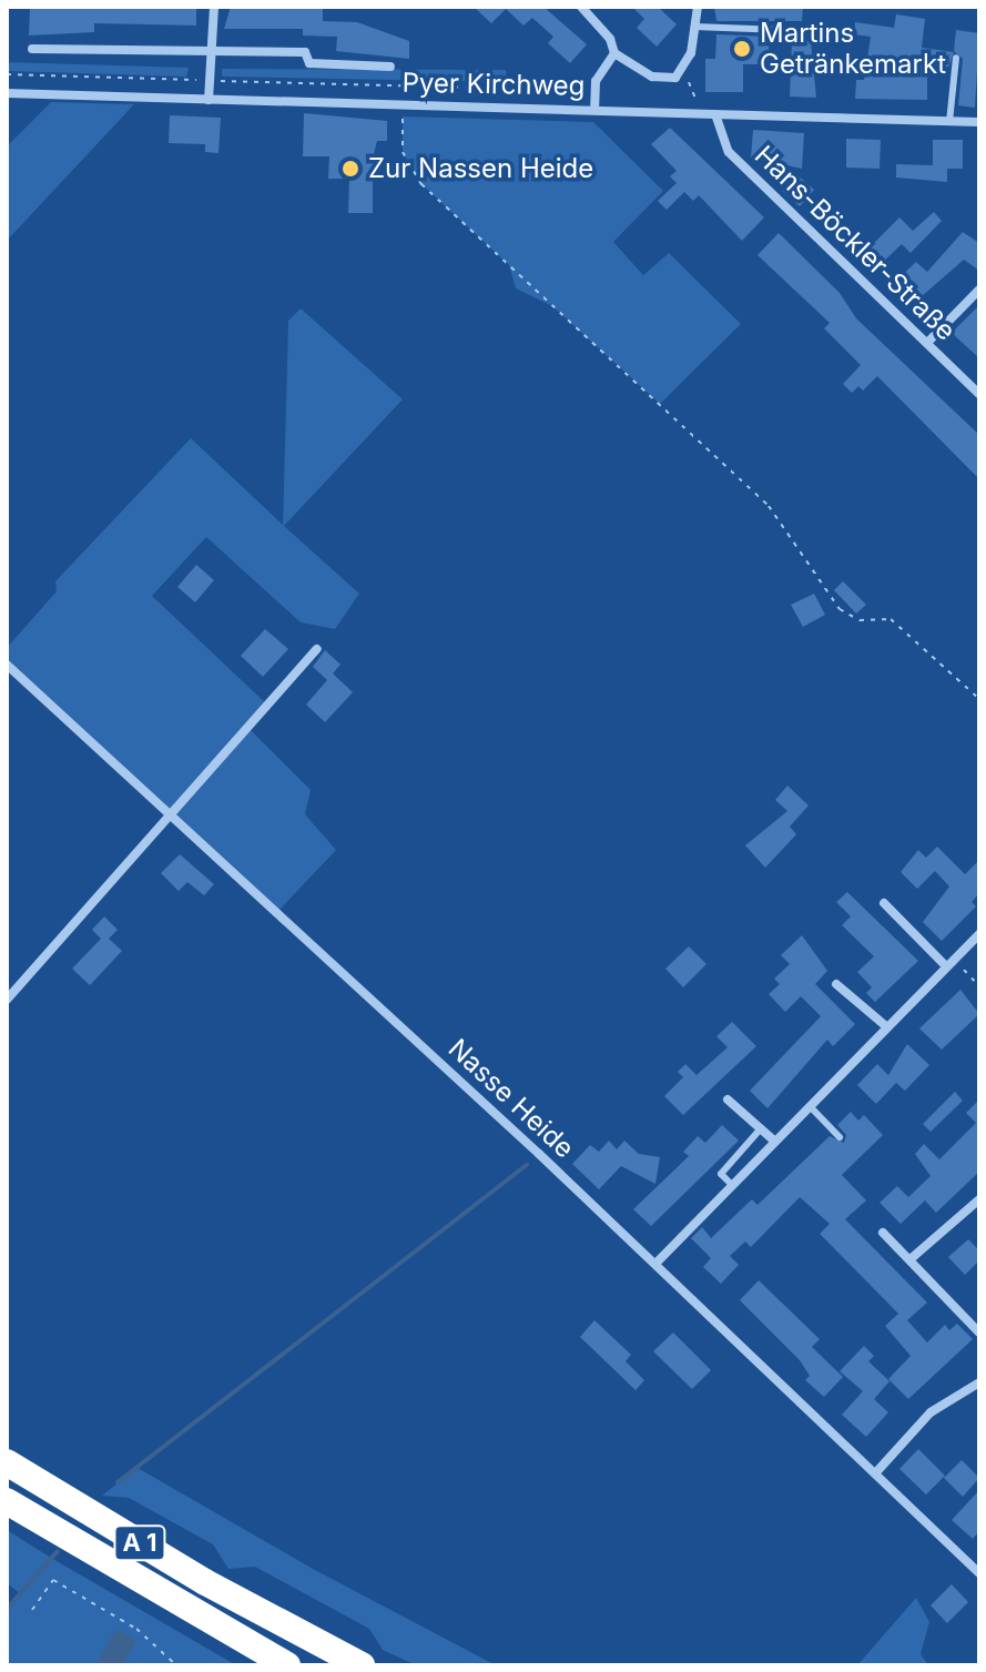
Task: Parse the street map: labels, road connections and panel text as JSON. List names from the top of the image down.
{
  "streets": {
    "highway": ["A 1"],
    "street": ["Pyer Kirchweg", "Hans-Böckler-Straße", "Nasse Heide"]
  },
  "crossings": [
    ["Pyer Kirchweg", "Hans-Böckler-Straße"]
  ],
  "places": ["Martins Getränkemarkt", "Zur Nassen Heide"]
}
